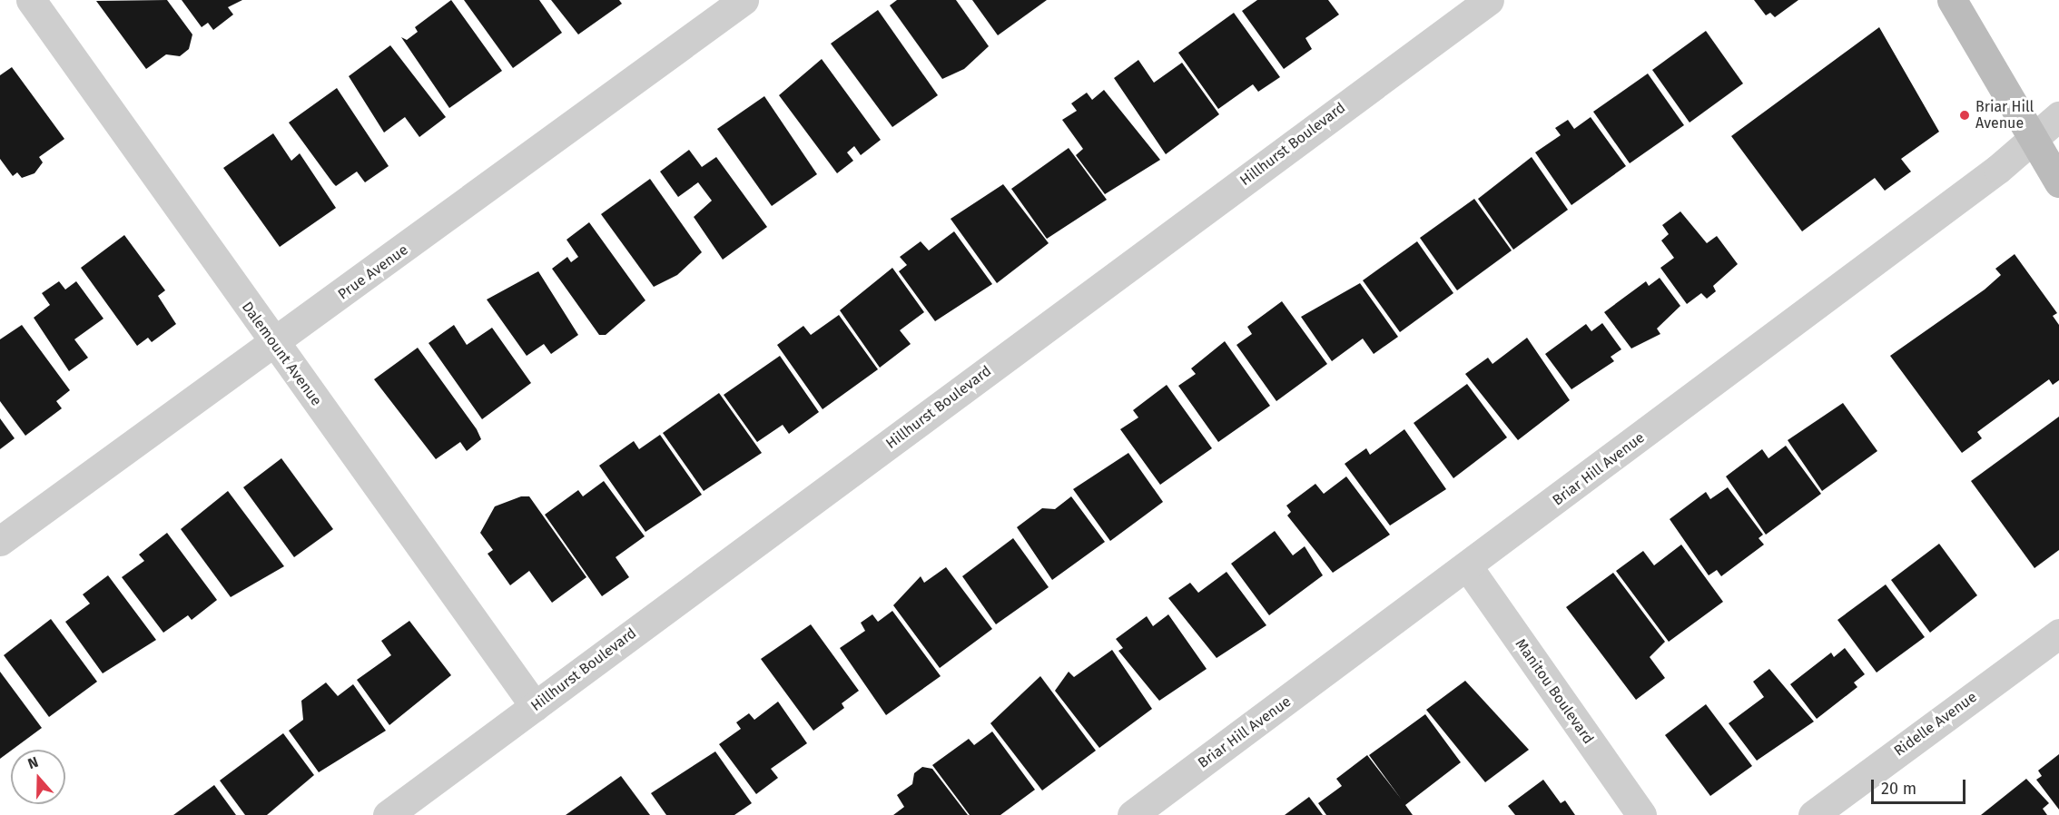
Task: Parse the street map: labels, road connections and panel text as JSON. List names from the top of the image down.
{
  "streets": {
    "street": [
      "Hillhurst Boulevard",
      "Prue Avenue",
      "Dalemount Avenue",
      "Briar Hill Avenue",
      "Manitou Boulevard",
      "Ridelle Avenue"
    ]
  },
  "crossings": [
    ["Hillhurst Boulevard", "Dalemount Avenue"],
    ["Prue Avenue", "Dalemount Avenue"],
    ["Briar Hill Avenue", "Manitou Boulevard"]
  ],
  "places": ["Briar Hill Avenue"],
  "scale_bar": "20 m",
  "north": "top"
}
